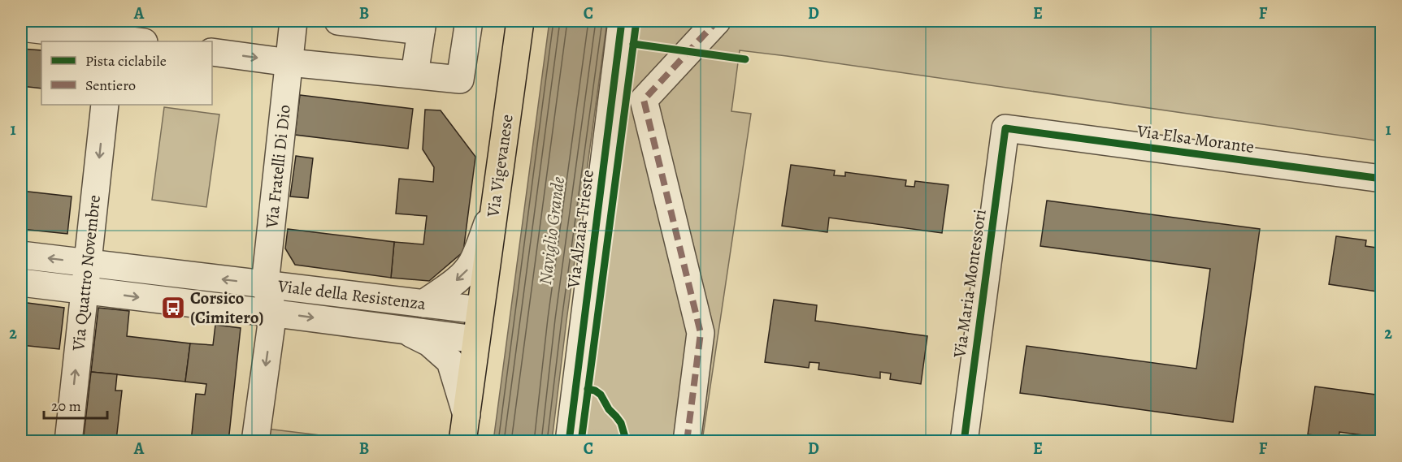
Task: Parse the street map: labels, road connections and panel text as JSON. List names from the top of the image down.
{
  "streets": {
    "main road": ["Via Vigevanese"],
    "street": [
      "Via Elsa Morante",
      "Via Fratelli Di Dio",
      "Via Alzaia Trieste",
      "Via Quattro Novembre",
      "Via Maria Montessori",
      "Viale della Resistenza"
    ]
  },
  "crossings": [
    ["Via Elsa Morante", "Via Maria Montessori"],
    ["Via Vigevanese", "Viale della Resistenza"],
    ["Via Fratelli Di Dio", "Viale della Resistenza"],
    ["Via Quattro Novembre", "Viale della Resistenza"]
  ],
  "water": ["Naviglio Grande"],
  "places": {
    "bus stop": ["Corsico (Cimitero)"]
  },
  "legend": ["Pista ciclabile", "Sentiero"],
  "scale_bar": "20 m",
  "grid": {
    "columns": [
      "A",
      "B",
      "C",
      "D",
      "E",
      "F"
    ],
    "rows": ["1", "2"]
  }
}
